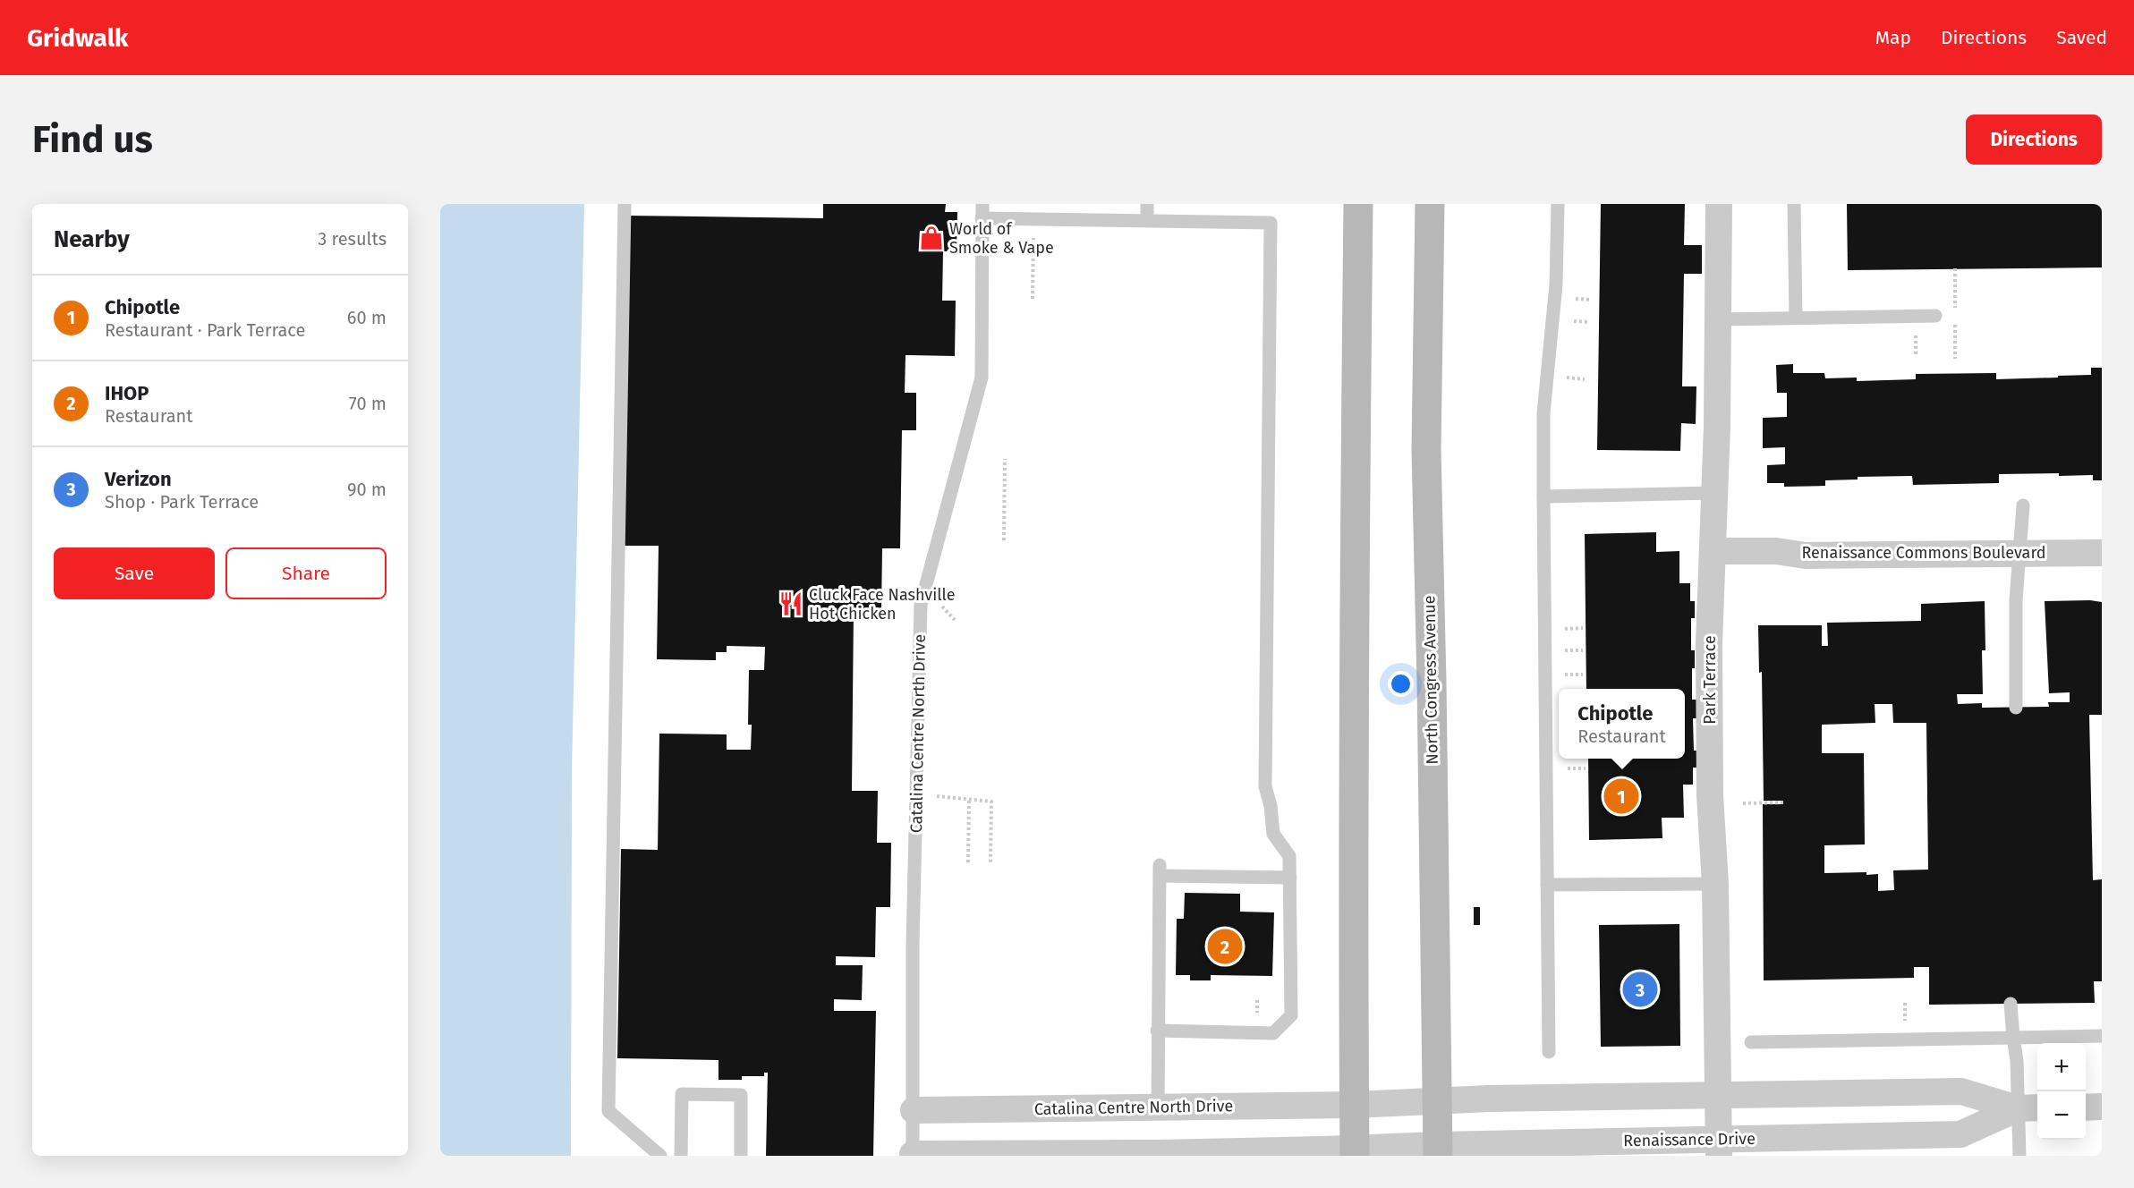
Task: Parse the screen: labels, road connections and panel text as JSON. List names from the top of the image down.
{
  "streets": {
    "main road": ["North Congress Avenue"],
    "street": [
      "Renaissance Commons Boulevard",
      "Park Terrace",
      "Catalina Centre North Drive",
      "Renaissance Drive"
    ]
  },
  "crossings": [
    ["Renaissance Commons Boulevard", "Park Terrace"],
    ["North Congress Avenue", "Renaissance Drive"],
    ["Park Terrace", "Renaissance Drive"],
    ["Catalina Centre North Drive", "Renaissance Drive"]
  ],
  "places": {
    "shop": ["World of Smoke & Vape"],
    "restaurant": ["Cluck Face Nashville Hot Chicken"]
  },
  "page": {
    "header": "Gridwalk",
    "nav": ["Map", "Directions", "Saved"],
    "buttons": [
      "Directions",
      ["Save", "Share"]
    ],
    "title": "Find us",
    "heading": ["Nearby", "3 results"],
    "list": [
      {
        "mark": "1",
        "name": "Chipotle",
        "note": "Restaurant · Park Terrace",
        "value": "60 m"
      },
      {
        "mark": "2",
        "name": "IHOP",
        "note": "Restaurant",
        "value": "70 m"
      },
      {
        "mark": "3",
        "name": "Verizon",
        "note": "Shop · Park Terrace",
        "value": "90 m"
      }
    ],
    "popup": ["Chipotle", "Restaurant"],
    "pins": ["1", "2", "3"],
    "map_buttons": ["+", "−"]
  }
}
